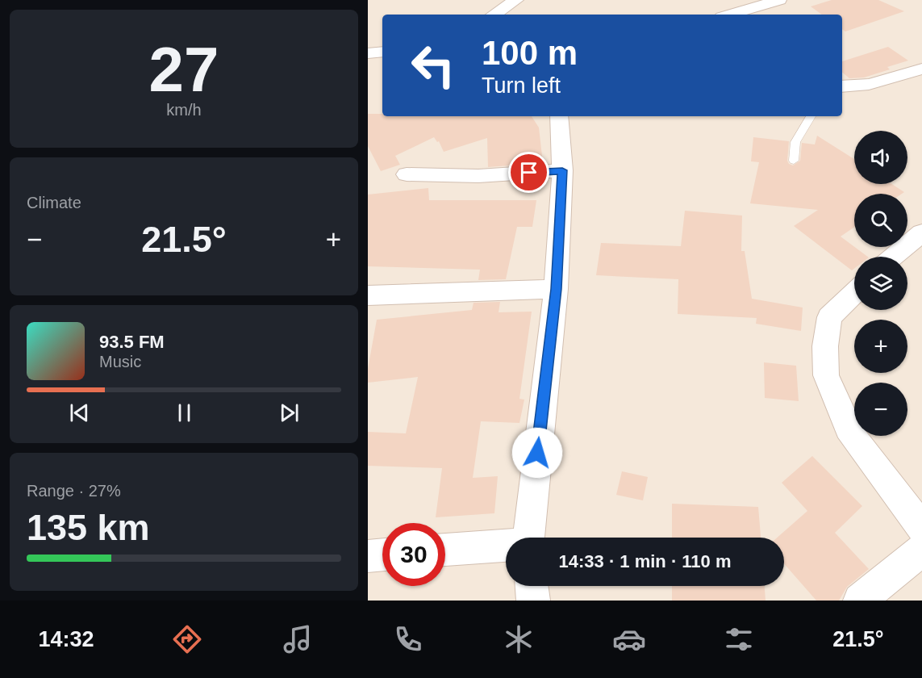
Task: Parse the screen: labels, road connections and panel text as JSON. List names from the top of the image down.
{
  "page": {
    "tile": [
      ["27", "km/h"],
      "Climate",
      ["Range · 27%", "135 km"]
    ],
    "turn": ["100 m", "Turn left"],
    "map_buttons": ["+", "−"],
    "heat": ["−", "21.5°", "+"],
    "song": ["93.5 FM", "Music"],
    "limit": "30",
    "trip": "14:33 · 1 min · 110 m",
    "tabs": ["14:32", "21.5°"]
  }
}
